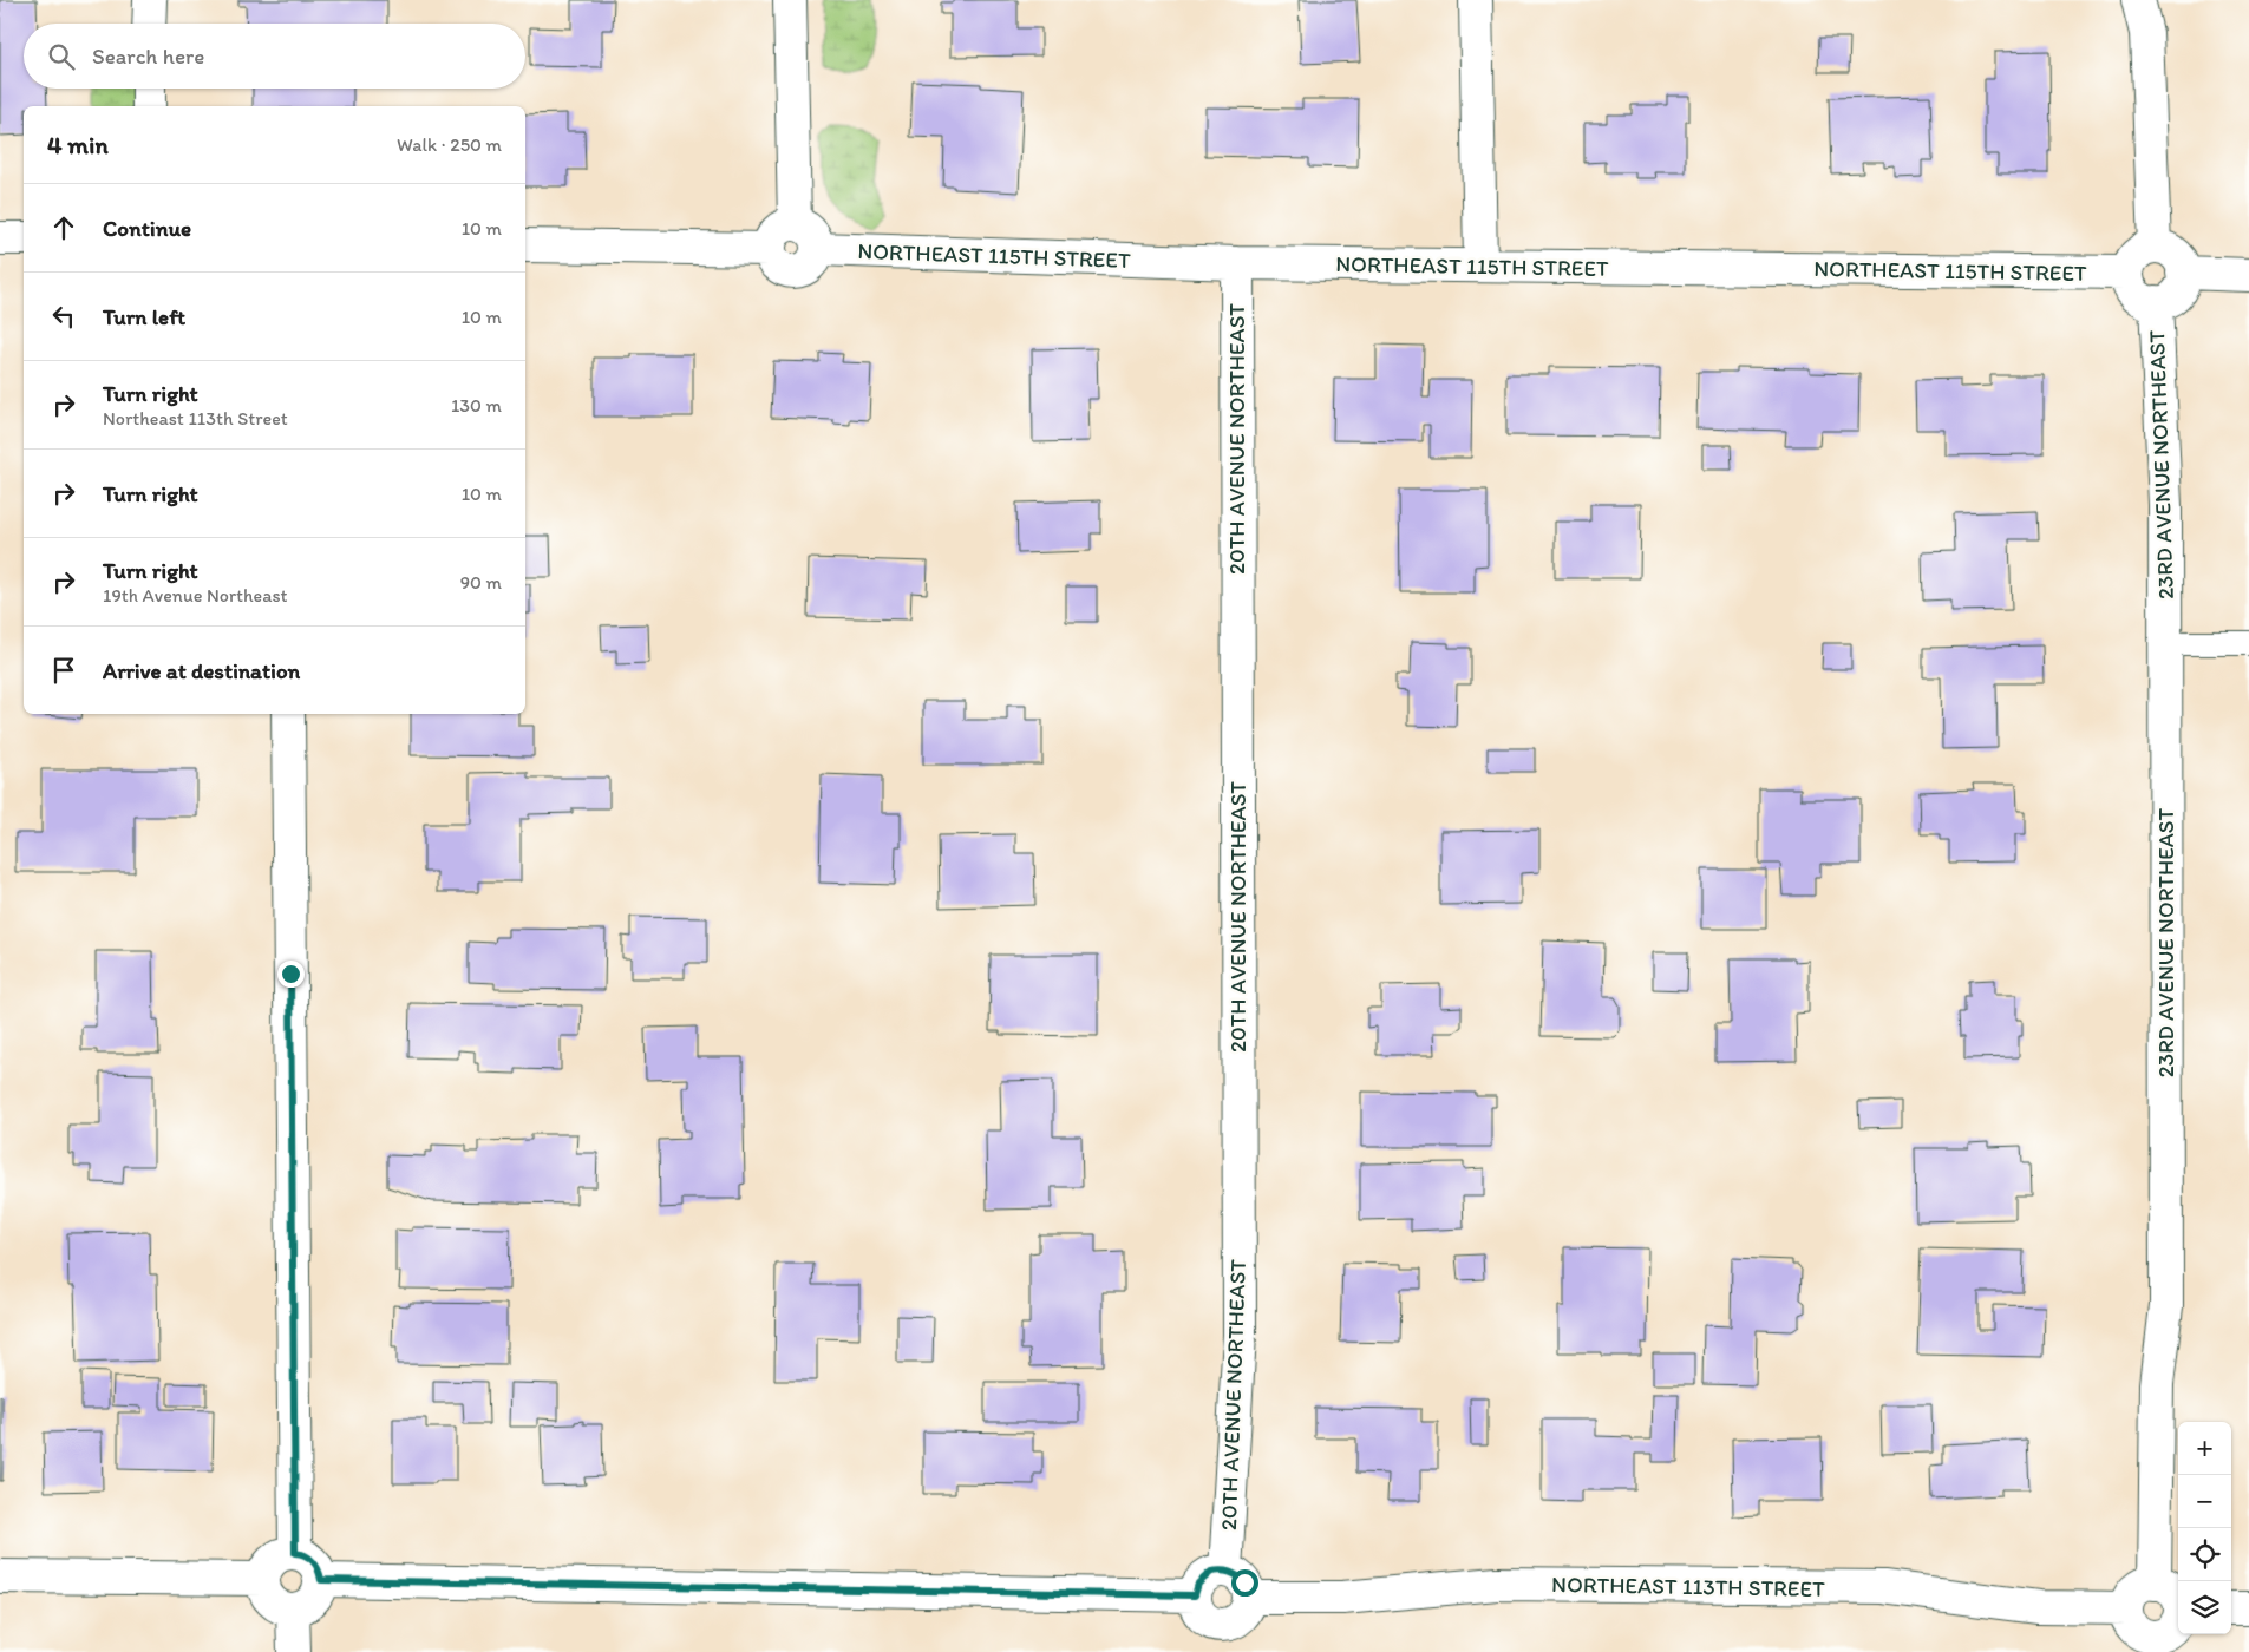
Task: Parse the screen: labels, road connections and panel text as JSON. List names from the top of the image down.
{
  "streets": {
    "street": [
      "NORTHEAST 115TH STREET",
      "20TH AVENUE NORTHEAST",
      "23RD AVENUE NORTHEAST",
      "NORTHEAST 113TH STREET"
    ]
  },
  "crossings": [
    ["NORTHEAST 115TH STREET", "20TH AVENUE NORTHEAST"],
    ["NORTHEAST 115TH STREET", "23RD AVENUE NORTHEAST"]
  ],
  "page": {
    "search": "Search here",
    "heading": ["4 min", "Walk · 250 m"],
    "list": [
      ["Continue", "10 m"],
      ["Turn left", "10 m"],
      ["Turn right", "Northeast 113th Street", "130 m"],
      ["Turn right", "10 m"],
      ["Turn right", "19th Avenue Northeast", "90 m"],
      "Arrive at destination"
    ],
    "map_buttons": ["+", "−"]
  }
}
